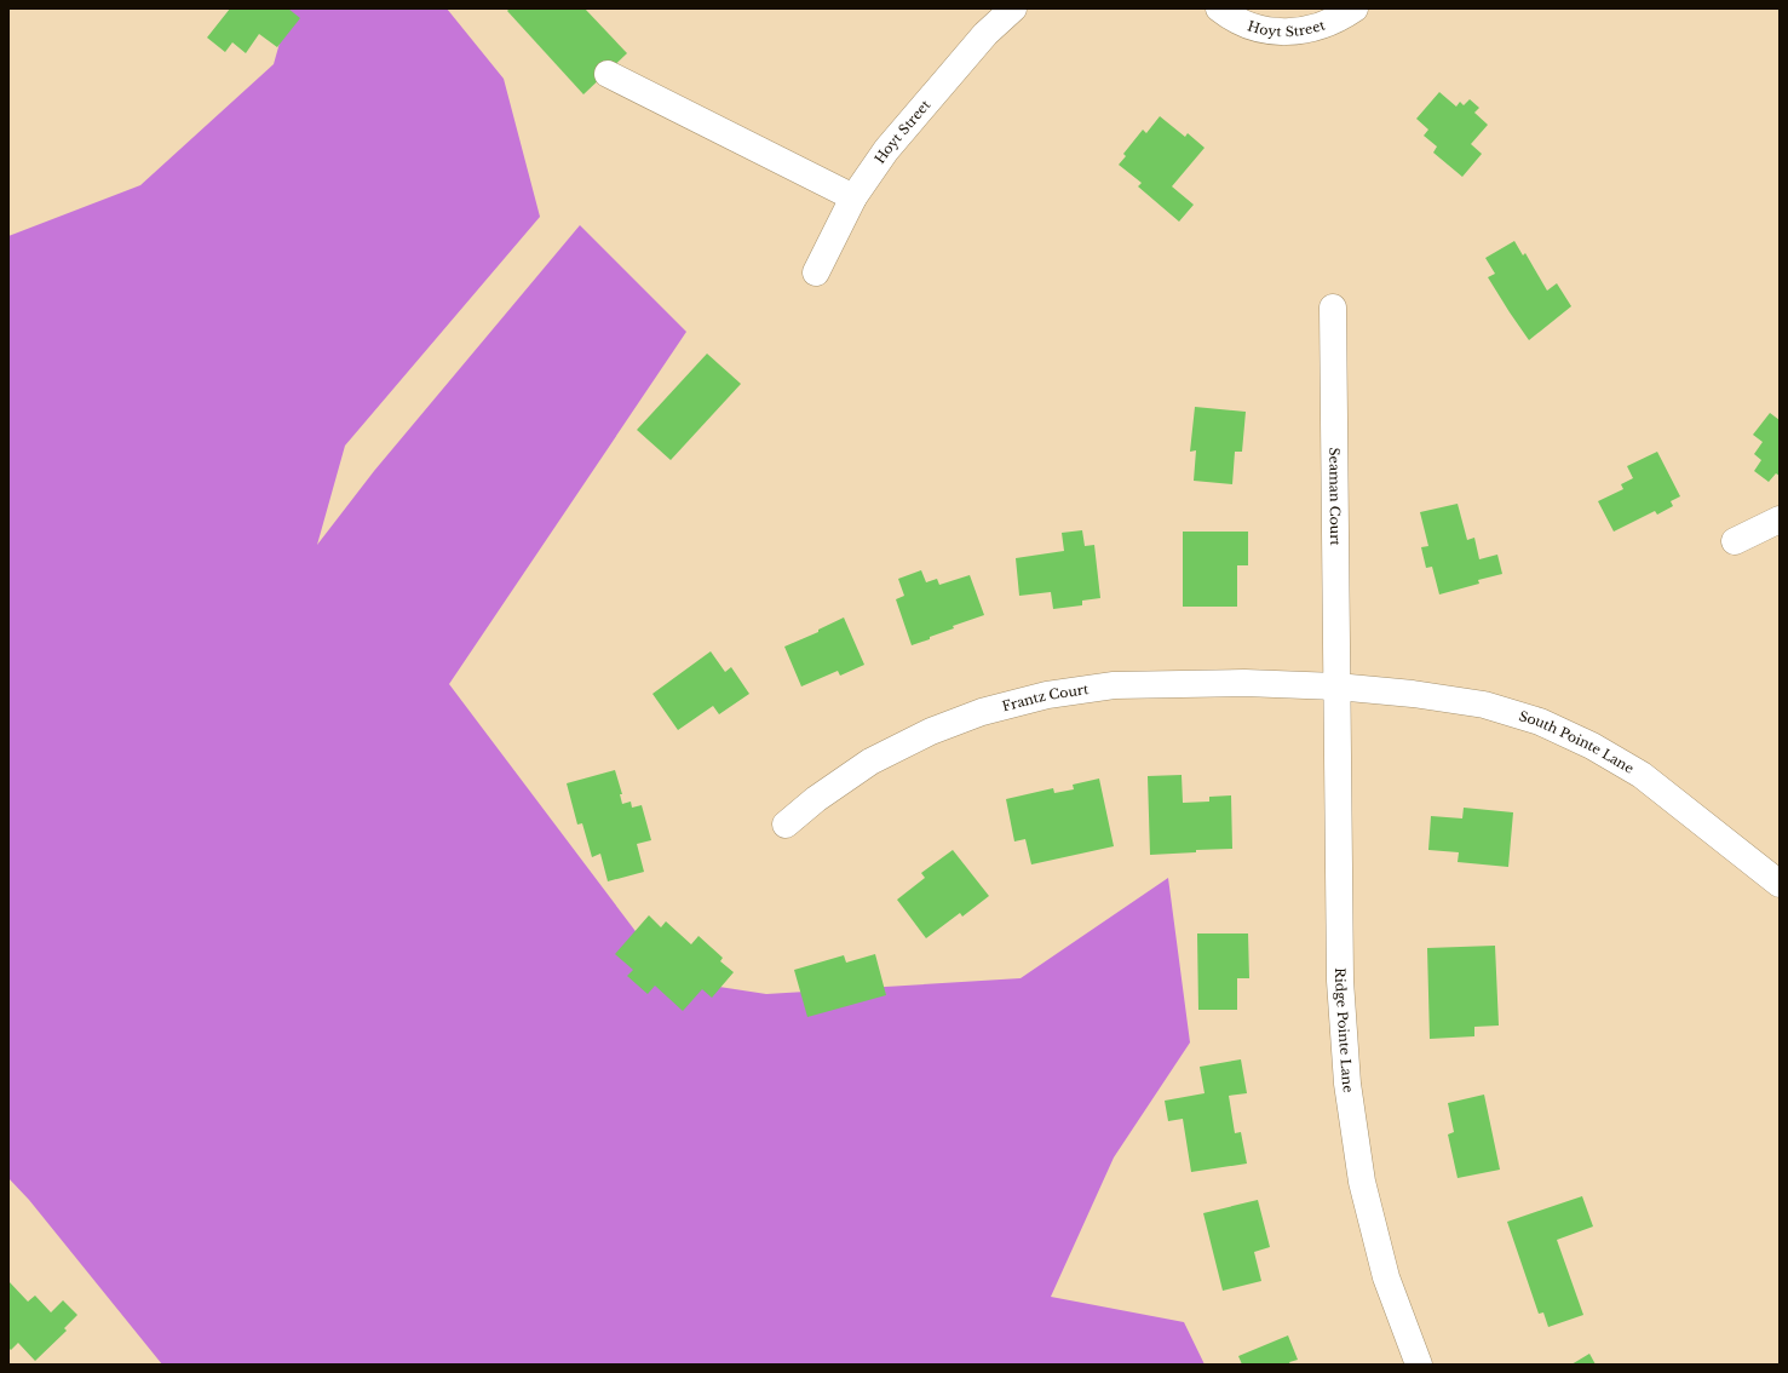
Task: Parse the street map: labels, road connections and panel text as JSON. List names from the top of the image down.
{
  "streets": {
    "street": [
      "Hoyt Street",
      "Seaman Court",
      "Frantz Court",
      "South Pointe Lane",
      "Ridge Pointe Lane"
    ]
  },
  "crossings": [
    ["Seaman Court", "Frantz Court"],
    ["Seaman Court", "South Pointe Lane"],
    ["Seaman Court", "Ridge Pointe Lane"],
    ["Frantz Court", "South Pointe Lane"],
    ["Frantz Court", "Ridge Pointe Lane"],
    ["South Pointe Lane", "Ridge Pointe Lane"]
  ]
}
